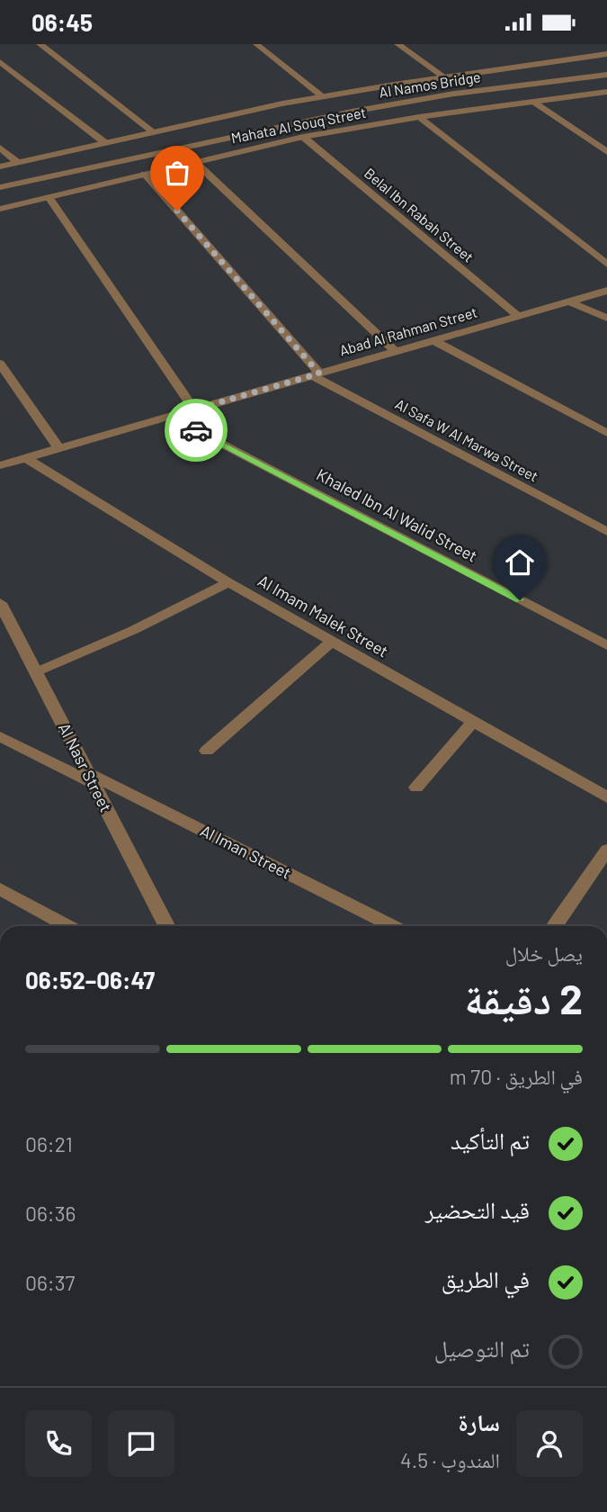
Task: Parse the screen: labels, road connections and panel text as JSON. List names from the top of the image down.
{
  "streets": {
    "street": [
      "Al Namos Bridge",
      "Mahata Al Souq Street",
      "Belal Ibn Rabah Street",
      "Abad Al Rahman Street",
      "Al Safa W Al Marwa Street",
      "Khaled Ibn Al Walid Street",
      "Al Imam Malek Street",
      "Al Nasr Street",
      "Al Iman Street"
    ]
  },
  "crossings": [
    ["Mahata Al Souq Street", "Belal Ibn Rabah Street"],
    ["Belal Ibn Rabah Street", "Abad Al Rahman Street"],
    ["Abad Al Rahman Street", "Al Safa W Al Marwa Street"],
    ["Abad Al Rahman Street", "Khaled Ibn Al Walid Street"],
    ["Abad Al Rahman Street", "Al Imam Malek Street"],
    ["Al Nasr Street", "Al Iman Street"]
  ],
  "page": {
    "status": "06:45",
    "heading": ["2 دقيقة", "يصل خلال", "06:47–06:52"],
    "panel": ["سارة", "المندوب · 4.5"],
    "bar": "في الطريق · 70 m",
    "list": [
      ["تم التأكيد", "06:21"],
      ["قيد التحضير", "06:36"],
      ["في الطريق", "06:37"],
      "تم التوصيل"
    ]
  }
}
